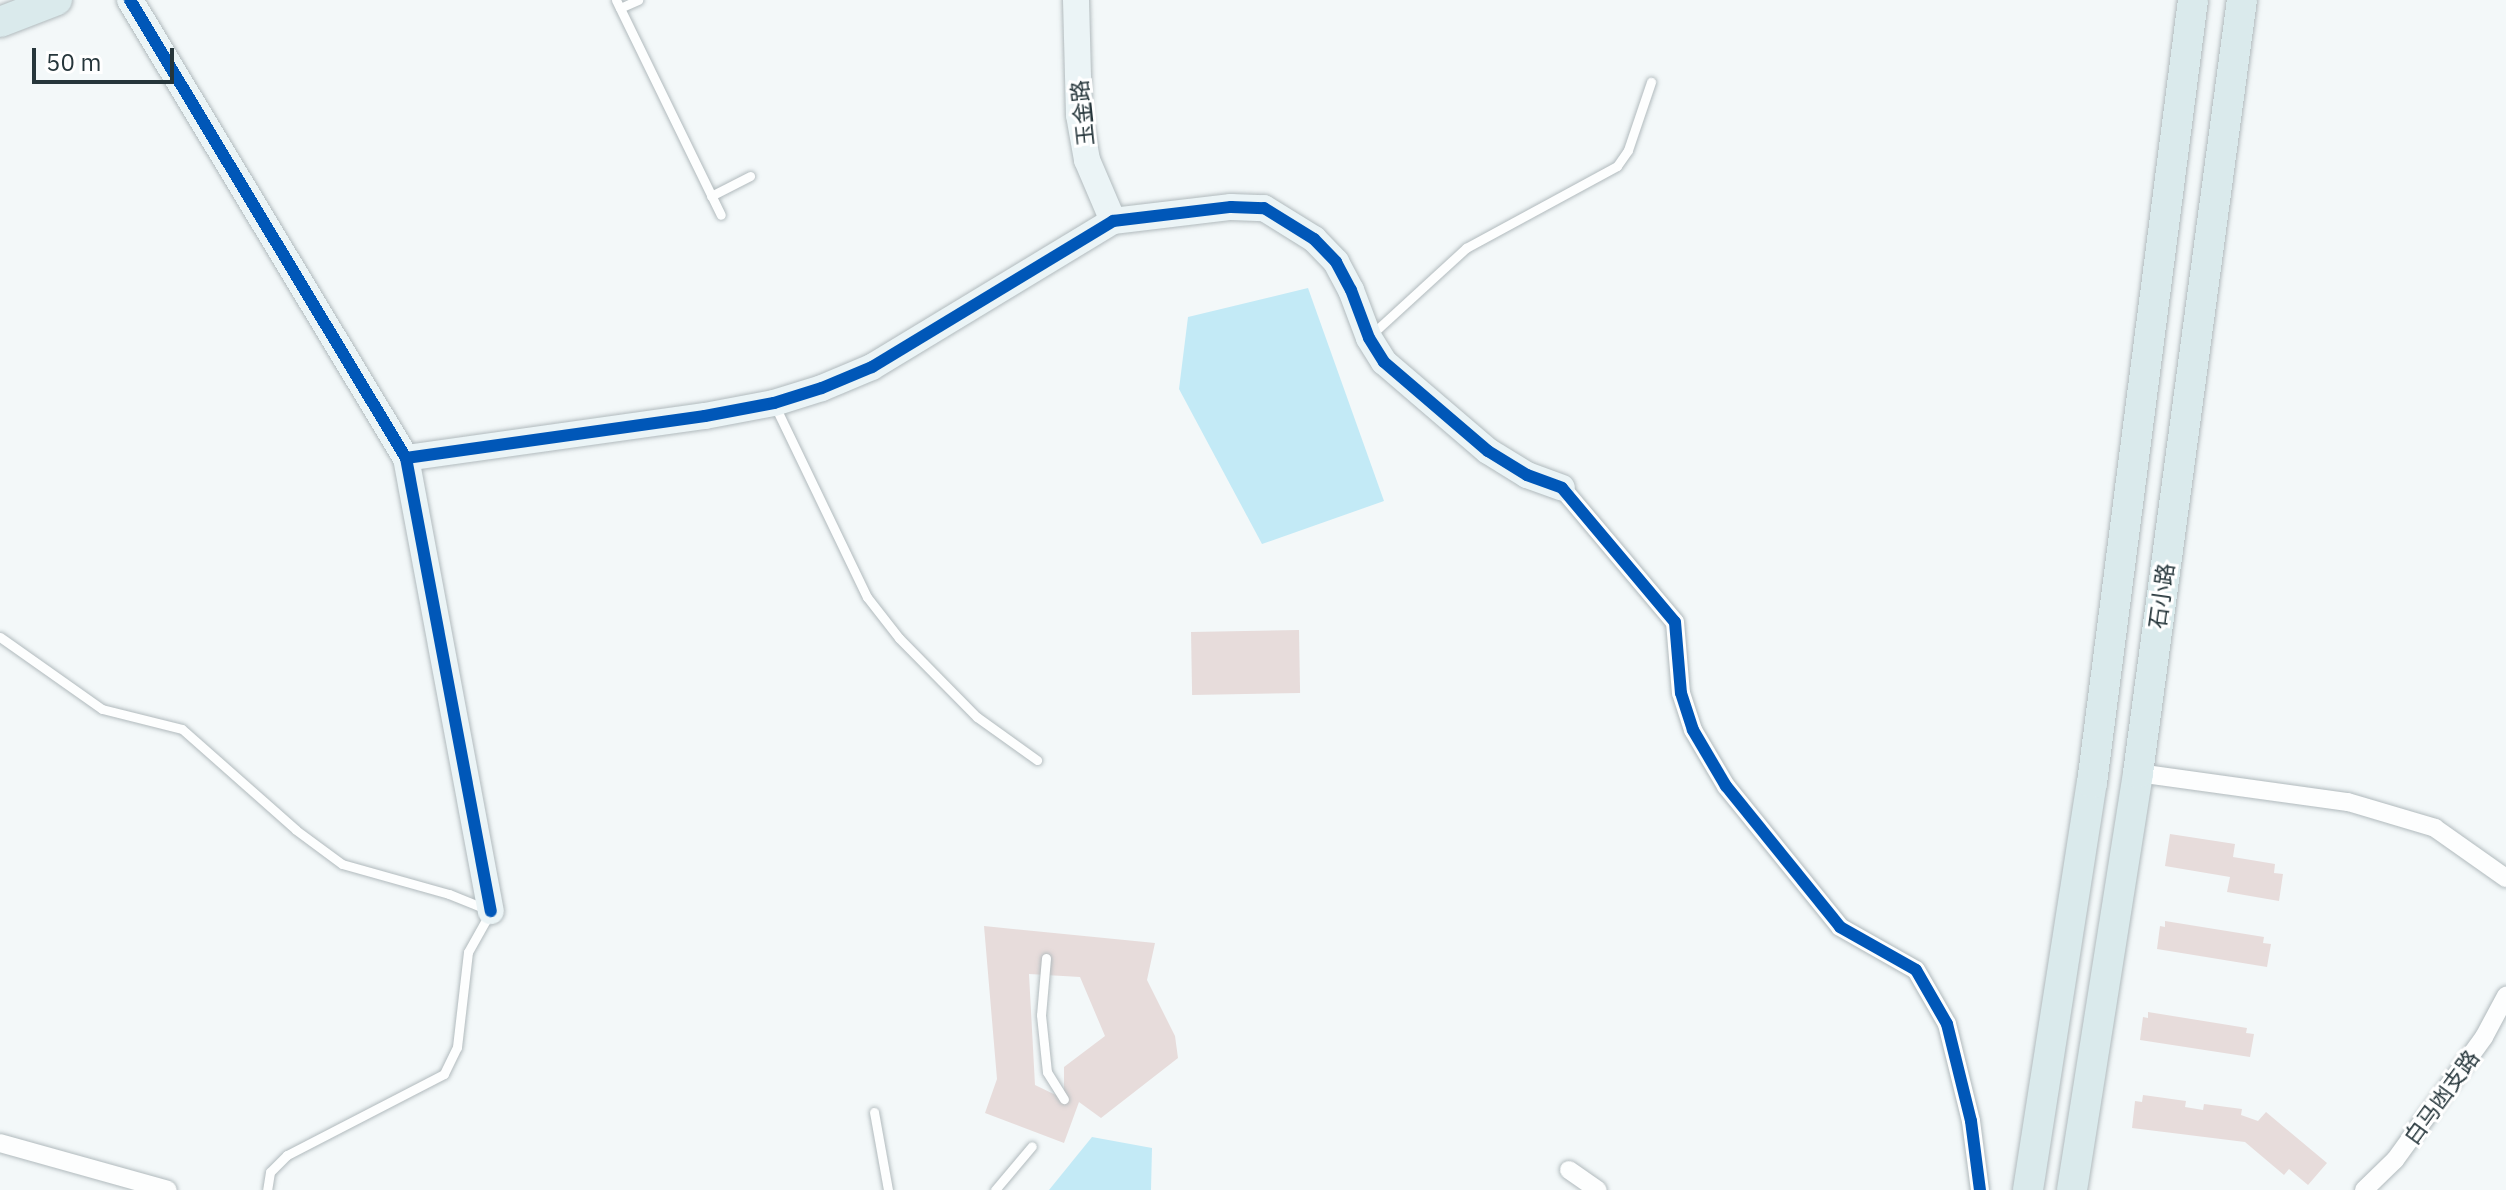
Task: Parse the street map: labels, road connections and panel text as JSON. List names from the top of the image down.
{
  "streets": {
    "main road": ["石小路"],
    "street": ["玉金路", "白马凼支路"]
  },
  "scale_bar": "50 m"
}
